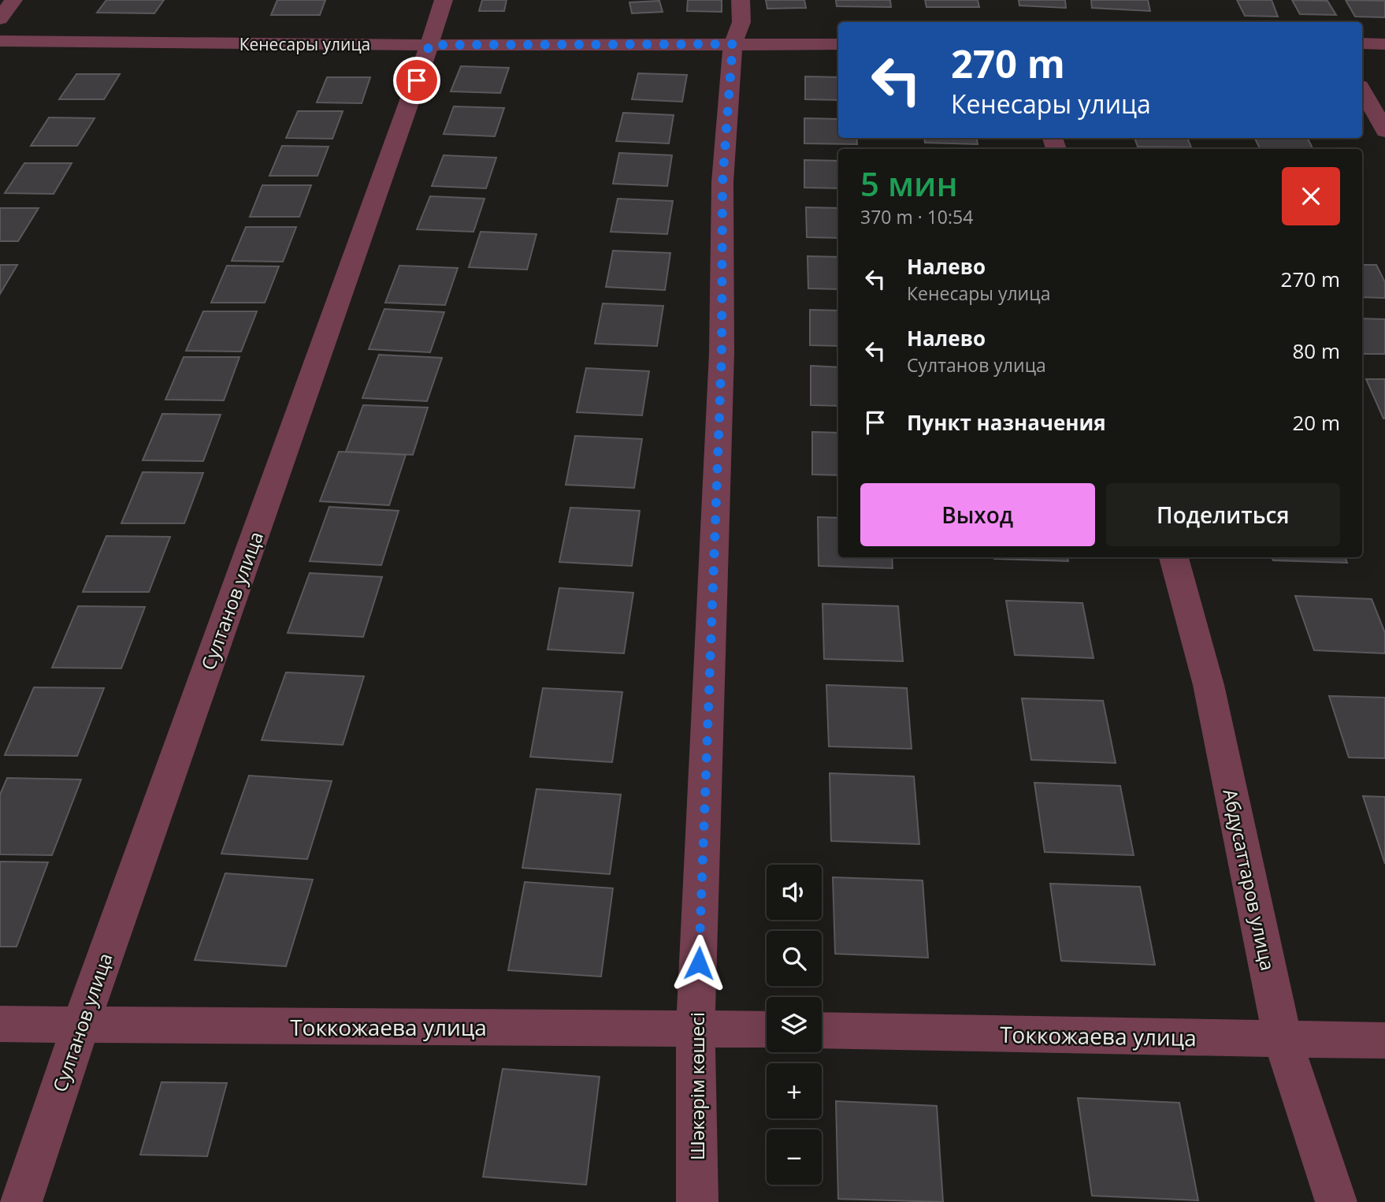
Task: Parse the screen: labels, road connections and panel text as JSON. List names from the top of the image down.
{
  "streets": {
    "street": [
      "Кенесары улица",
      "Султанов улица",
      "Абдусаттаров улица",
      "Токкожаева улица",
      "Шәкәрім көшесі"
    ]
  },
  "crossings": [
    ["Кенесары улица", "Султанов улица"],
    ["Кенесары улица", "Шәкәрім көшесі"],
    ["Султанов улица", "Токкожаева улица"],
    ["Абдусаттаров улица", "Токкожаева улица"],
    ["Токкожаева улица", "Шәкәрім көшесі"]
  ],
  "page": {
    "turn": ["270 m", "Кенесары улица"],
    "heading": ["5 мин", "370 m · 10:54"],
    "list": [
      {
        "name": "Налево",
        "note": "Кенесары улица",
        "value": "270 m"
      },
      {
        "name": "Налево",
        "note": "Султанов улица",
        "value": "80 m"
      },
      {
        "name": "Пункт назначения",
        "value": "20 m"
      }
    ],
    "buttons": ["Выход", "Поделиться"],
    "map_buttons": ["+", "−"]
  }
}
